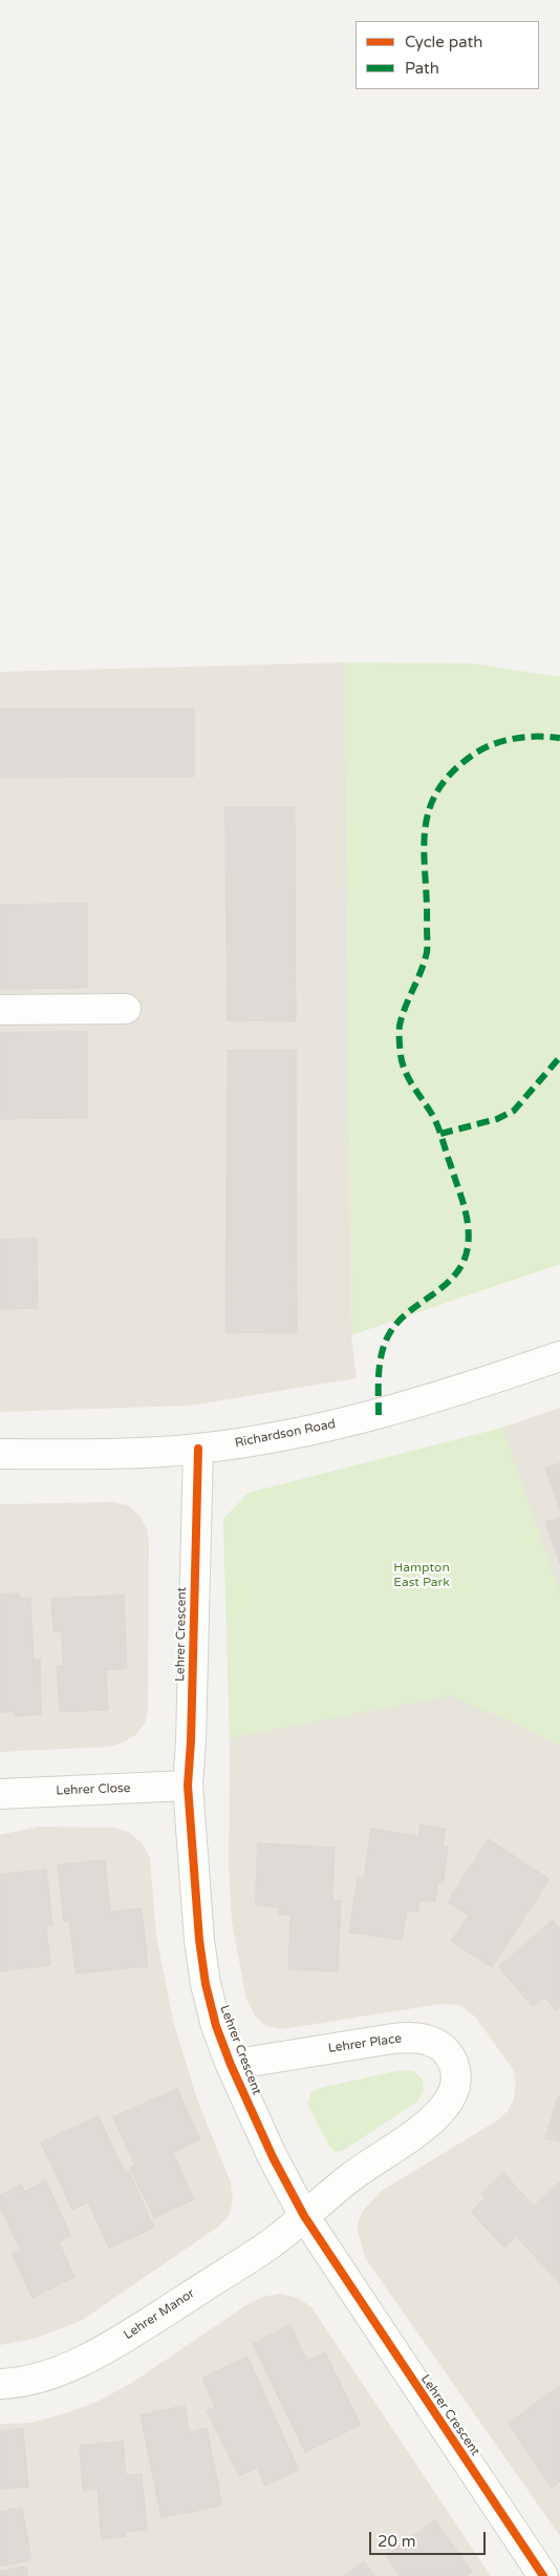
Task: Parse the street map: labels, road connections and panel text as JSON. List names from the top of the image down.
{
  "streets": {
    "street": [
      "Richardson Road",
      "Lehrer Crescent",
      "Lehrer Close",
      "Lehrer Place",
      "Lehrer Manor"
    ]
  },
  "crossings": [
    ["Richardson Road", "Lehrer Crescent"],
    ["Lehrer Crescent", "Lehrer Close"],
    ["Lehrer Crescent", "Lehrer Place"],
    ["Lehrer Crescent", "Lehrer Manor"],
    ["Lehrer Place", "Lehrer Manor"]
  ],
  "parks": ["Hampton East Park"],
  "legend": ["Cycle path", "Path"],
  "scale_bar": "20 m"
}
